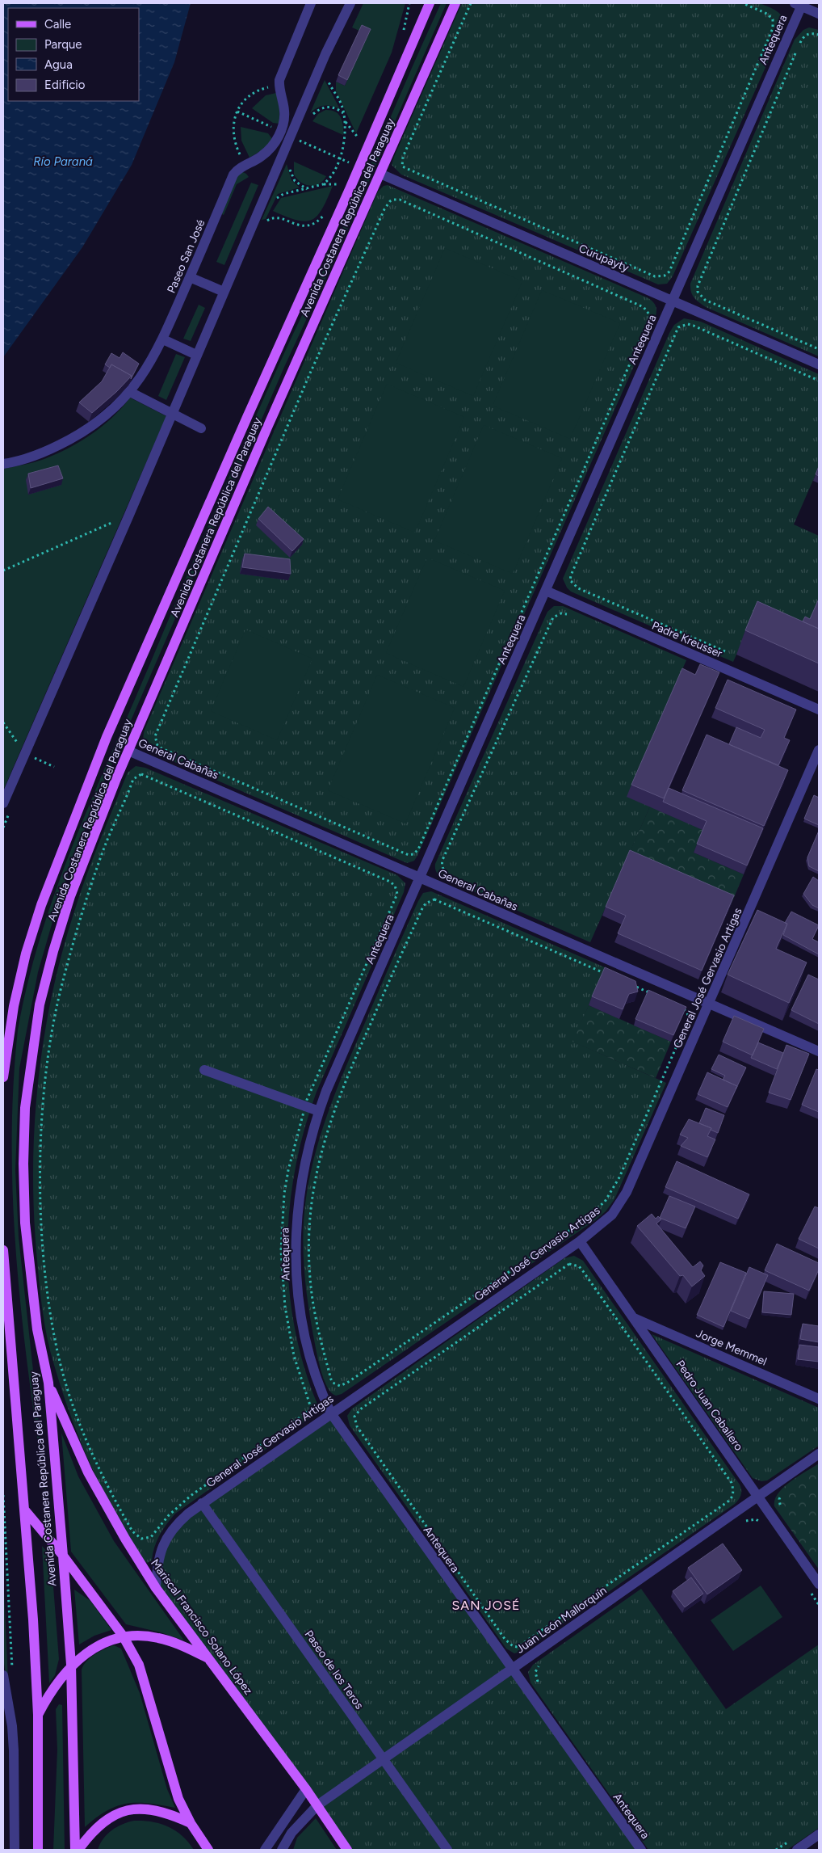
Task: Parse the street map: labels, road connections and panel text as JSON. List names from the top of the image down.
{
  "streets": {
    "main road": ["Avenida Costanera República del Paraguay", "Mariscal Francisco Solano López"],
    "street": [
      "Antequera",
      "Paseo San José",
      "Curupayty",
      "Padre Kreusser",
      "General Cabañas",
      "General José Gervasio Artigas",
      "Jorge Memmel",
      "Pedro Juan Caballero",
      "Juan León Mallorquín",
      "Paseo de los Teros"
    ]
  },
  "crossings": [
    ["Antequera", "Curupayty"],
    ["Antequera", "Padre Kreusser"],
    ["Antequera", "General Cabañas"],
    ["Antequera", "General José Gervasio Artigas"],
    ["Antequera", "Juan León Mallorquín"],
    ["Avenida Costanera República del Paraguay", "Curupayty"],
    ["Avenida Costanera República del Paraguay", "General Cabañas"],
    ["Avenida Costanera República del Paraguay", "Mariscal Francisco Solano López"],
    ["General Cabañas", "General José Gervasio Artigas"],
    ["General José Gervasio Artigas", "Pedro Juan Caballero"],
    ["General José Gervasio Artigas", "Mariscal Francisco Solano López"],
    ["General José Gervasio Artigas", "Paseo de los Teros"],
    ["Jorge Memmel", "Pedro Juan Caballero"],
    ["Pedro Juan Caballero", "Juan León Mallorquín"],
    ["Juan León Mallorquín", "Mariscal Francisco Solano López"],
    ["Juan León Mallorquín", "Paseo de los Teros"]
  ],
  "districts": ["SAN JOSÉ"],
  "water": ["Río Paraná"],
  "legend": [
    "Calle",
    "Parque",
    "Agua",
    "Edificio"
  ]
}
